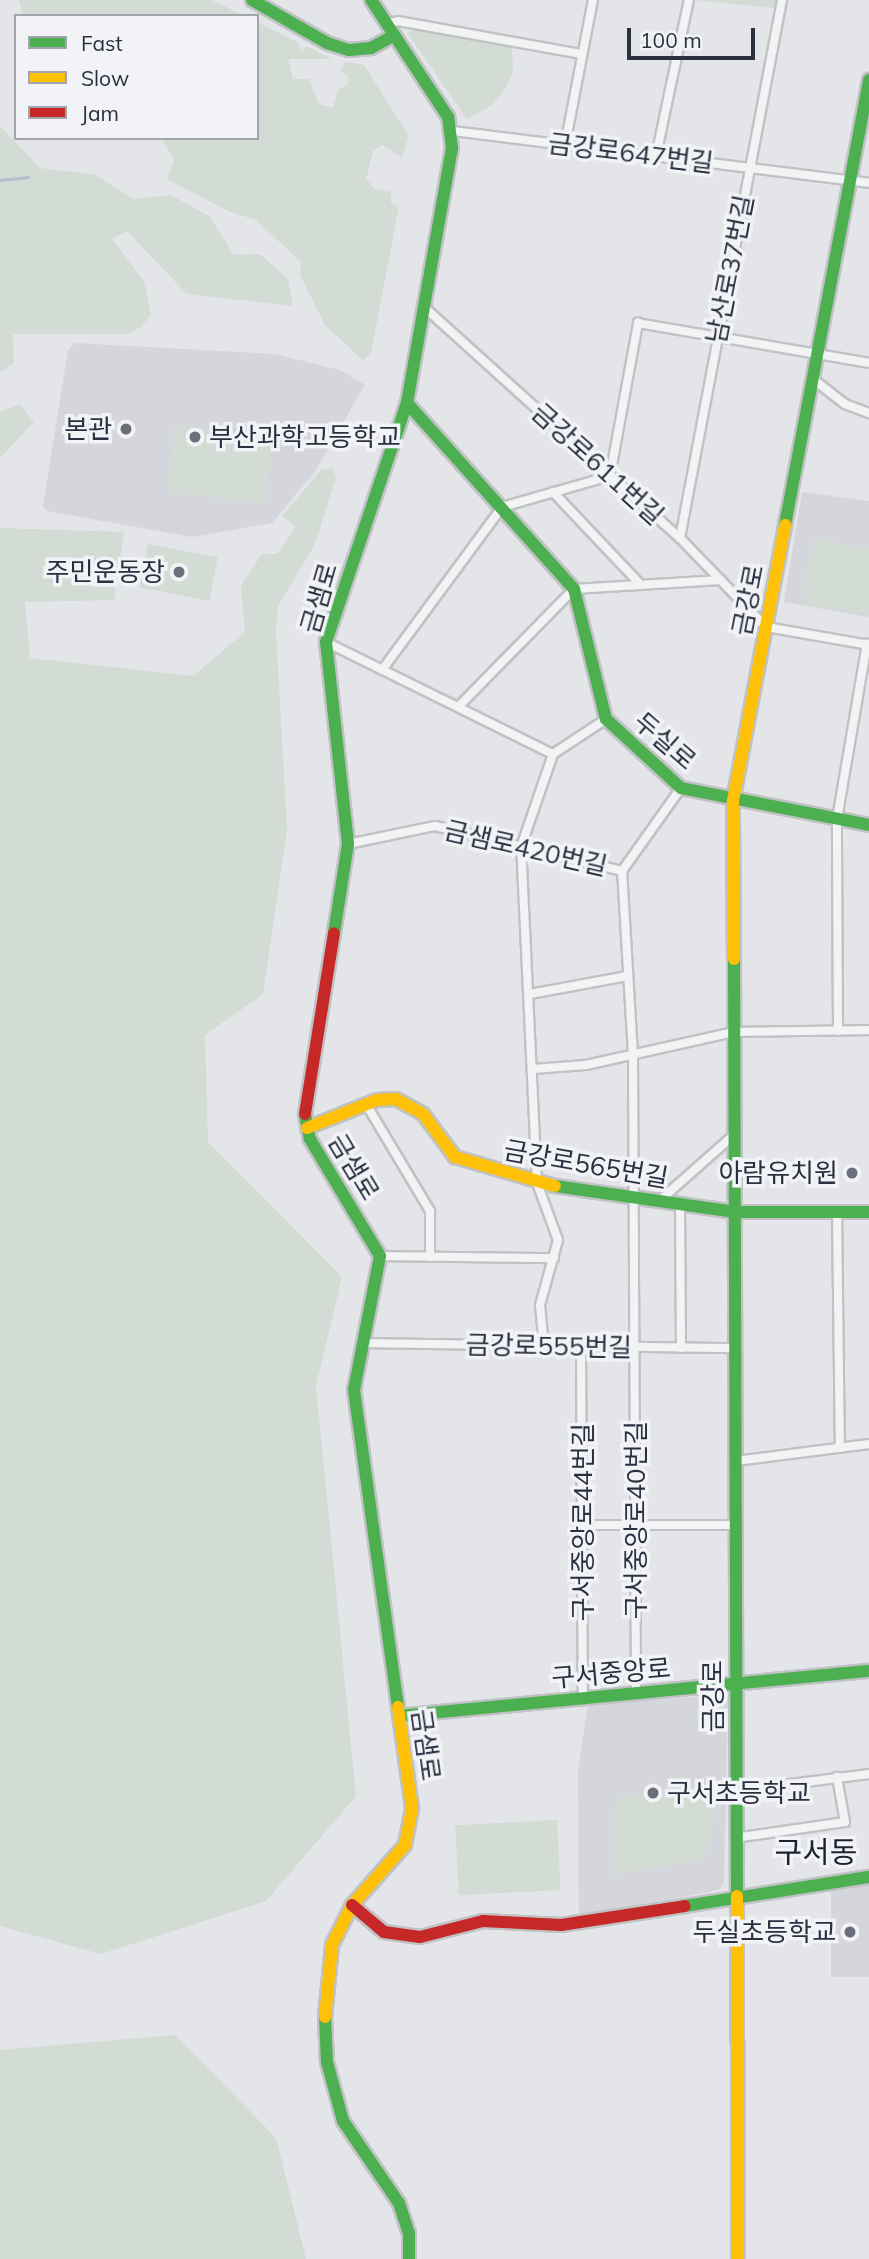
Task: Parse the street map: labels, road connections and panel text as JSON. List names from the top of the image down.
{
  "streets": {
    "street": [
      "금강로647번길",
      "남산로37번길",
      "금강로611번길",
      "금샘로",
      "금강로",
      "두실로",
      "금샘로420번길",
      "금강로565번길",
      "금강로555번길",
      "구서중앙로40번길",
      "구서중앙로44번길",
      "구서중앙로"
    ]
  },
  "crossings": [
    ["금강로647번길", "남산로37번길"],
    ["금강로647번길", "금샘로"],
    ["금강로647번길", "금강로"],
    ["남산로37번길", "금강로611번길"],
    ["금강로611번길", "금샘로"],
    ["금강로611번길", "금강로"],
    ["금샘로", "두실로"],
    ["금샘로", "금샘로420번길"],
    ["금샘로", "금강로565번길"],
    ["금샘로", "금강로555번길"],
    ["금샘로", "구서중앙로"],
    ["금강로", "두실로"],
    ["금강로", "금강로565번길"],
    ["금강로", "금강로555번길"],
    ["금강로", "구서중앙로"],
    ["금샘로420번길", "구서중앙로40번길"],
    ["금강로565번길", "금강로555번길"],
    ["금강로565번길", "구서중앙로40번길"],
    ["금강로555번길", "구서중앙로40번길"],
    ["금강로555번길", "구서중앙로44번길"],
    ["구서중앙로40번길", "구서중앙로"],
    ["구서중앙로44번길", "구서중앙로"]
  ],
  "districts": ["구서동"],
  "places": [
    "본관",
    "부산과학고등학교",
    "주민운동장",
    "아람유치원",
    "구서초등학교",
    "두실초등학교"
  ],
  "legend": ["Fast", "Slow", "Jam"],
  "scale_bar": "100 m"
}
